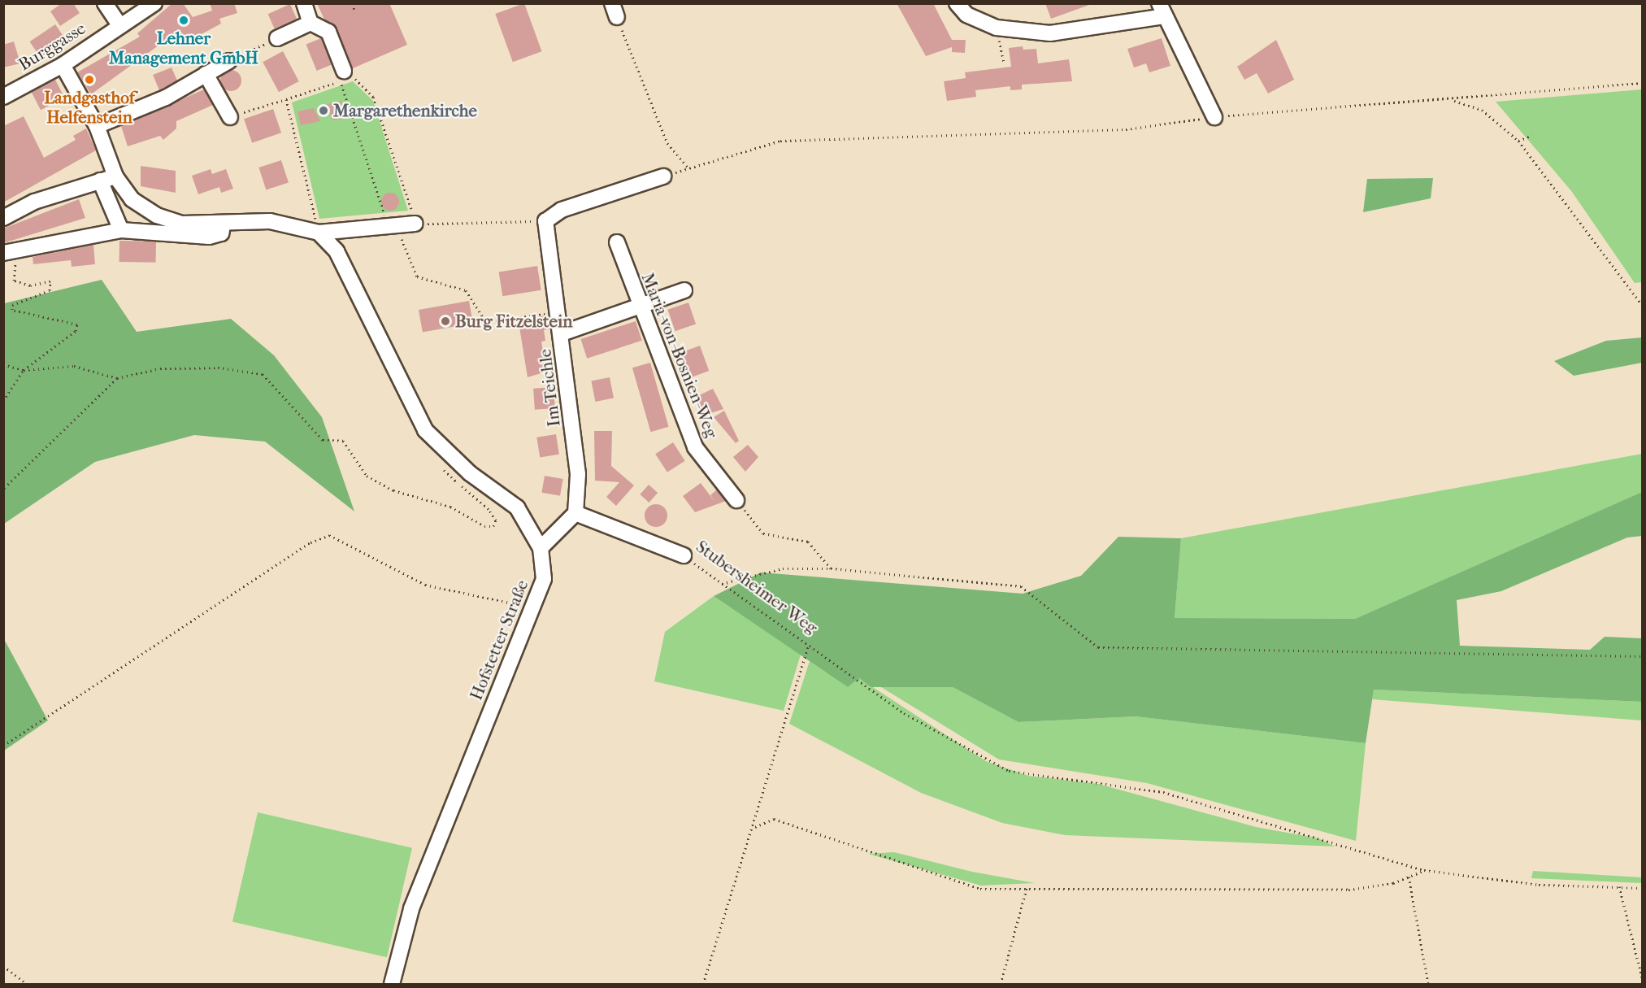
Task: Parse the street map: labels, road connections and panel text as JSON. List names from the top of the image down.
{
  "streets": {
    "street": [
      "Burggasse",
      "Maria-von-Bosnien-Weg",
      "Im Teichle",
      "Stubersheimer Weg",
      "Hofstetter Straße"
    ]
  },
  "crossings": [
    ["Im Teichle", "Stubersheimer Weg"]
  ],
  "places": [
    "Lehner Management GmbH",
    "Landgasthof Helfenstein",
    "Margarethenkirche",
    "Burg Fitzelstein"
  ]
}
